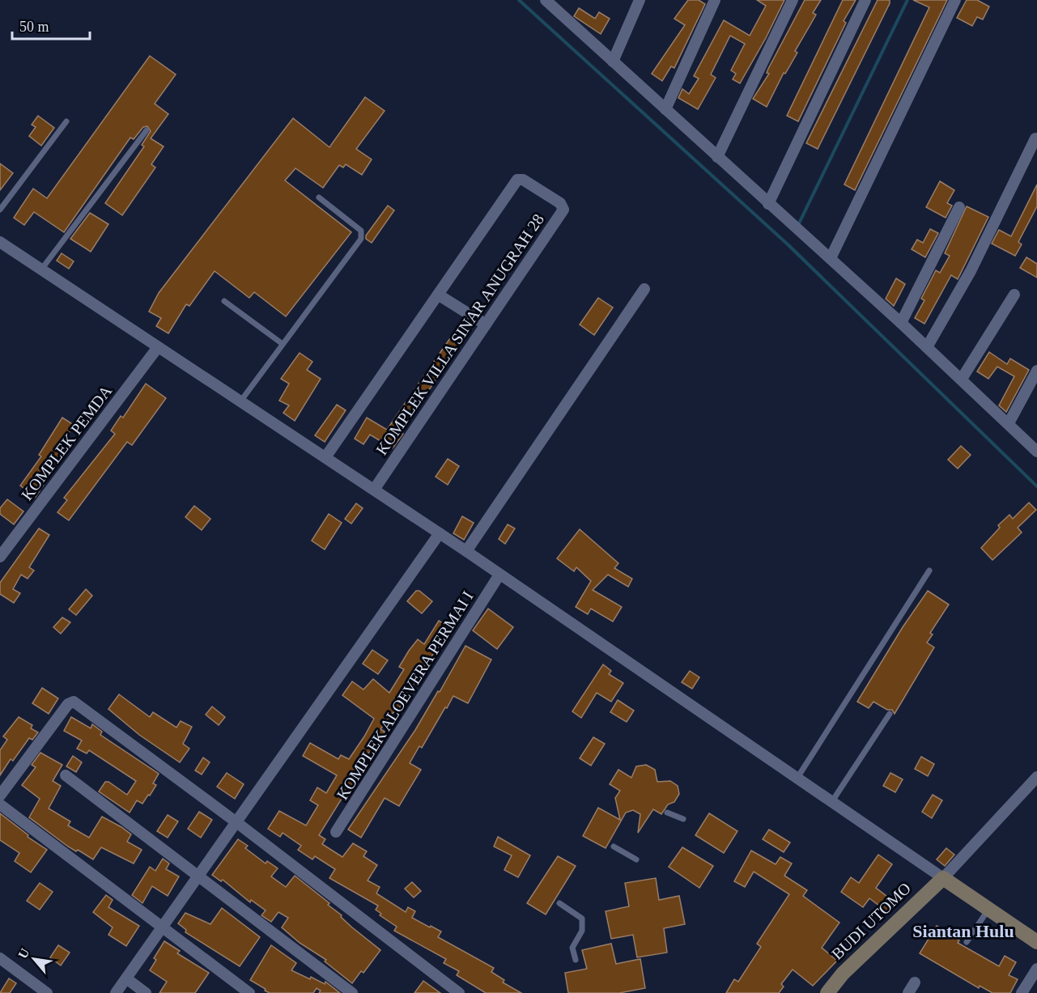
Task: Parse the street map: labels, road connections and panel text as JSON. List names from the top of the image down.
{
  "streets": {
    "street": [
      "KOMPLEK VILLA SINAR ANUGRAH 28",
      "KOMPLEK PEMDA",
      "KOMPLEK ALOEVERA PERMAI I",
      "BUDI UTOMO"
    ]
  },
  "districts": ["Siantan Hulu"],
  "scale_bar": "50 m",
  "north": "top left"
}
